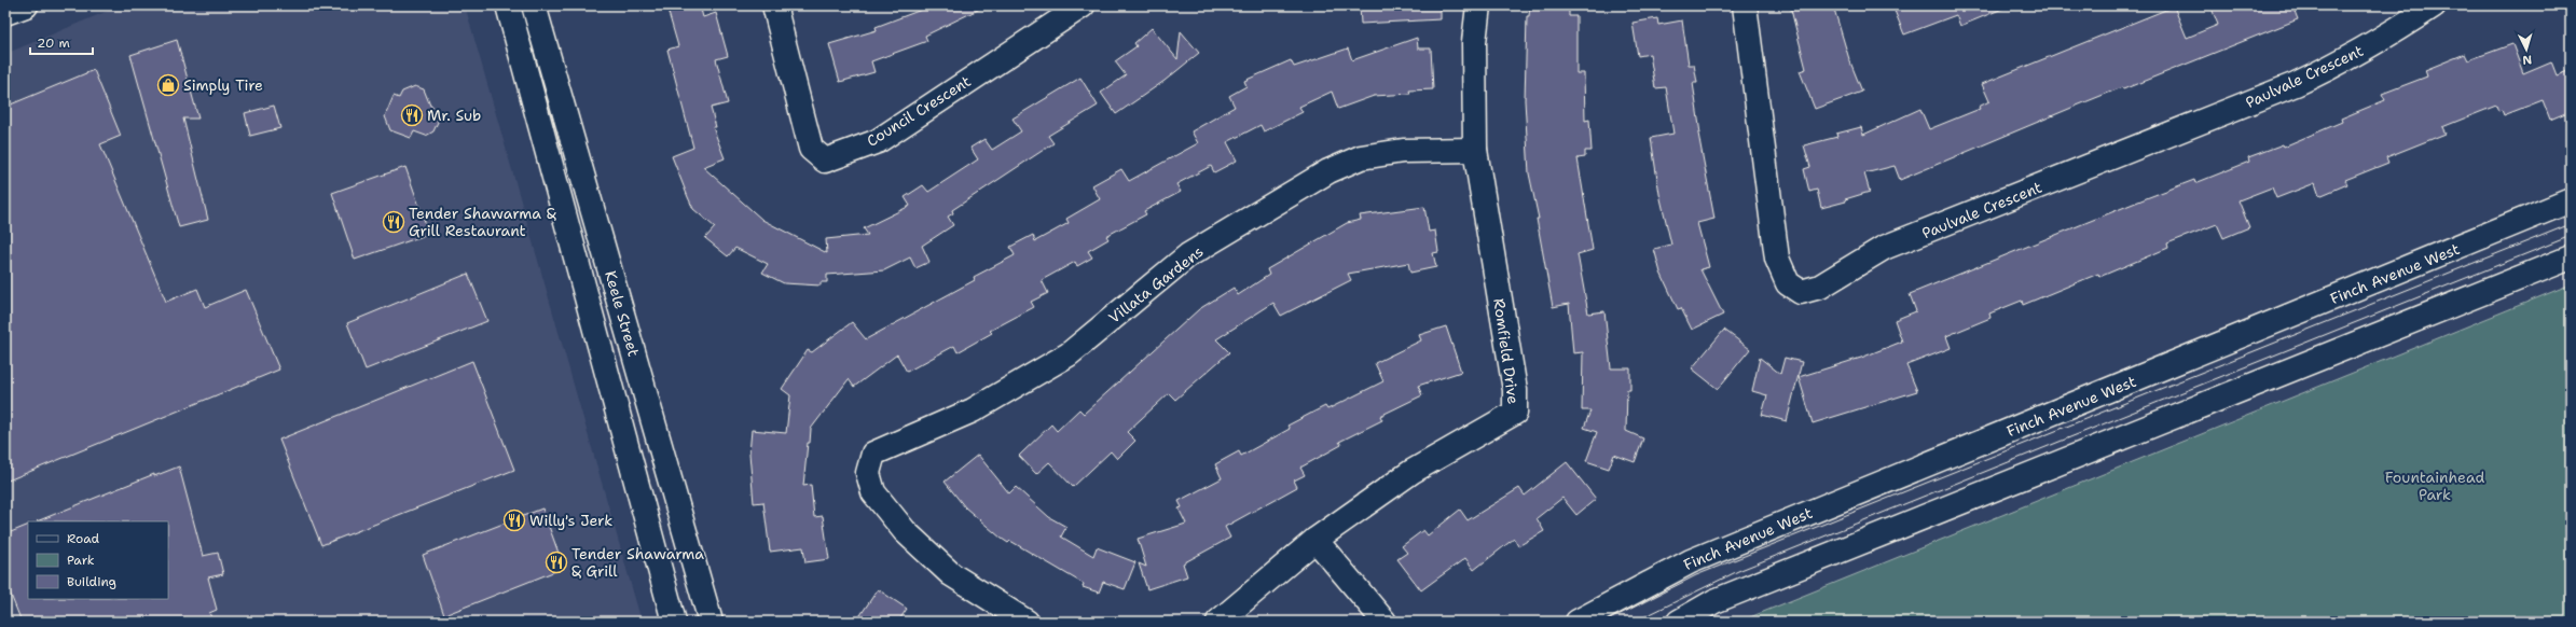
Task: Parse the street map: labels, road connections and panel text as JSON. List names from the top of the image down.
{
  "streets": {
    "main road": [
      "Paulvale Crescent",
      "Council Crescent",
      "Finch Avenue West",
      "Villata Gardens",
      "Keele Street",
      "Romfield Drive"
    ]
  },
  "crossings": [
    ["Villata Gardens", "Romfield Drive"]
  ],
  "parks": ["Fountainhead Park"],
  "places": {
    "shop": ["Simply Tire"],
    "restaurant": [
      "Mr. Sub",
      "Tender Shawarma & Grill Restaurant",
      "Willy's Jerk",
      "Tender Shawarma & Grill"
    ]
  },
  "legend": ["Road", "Park", "Building"],
  "scale_bar": "20 m",
  "north": "bottom"
}
